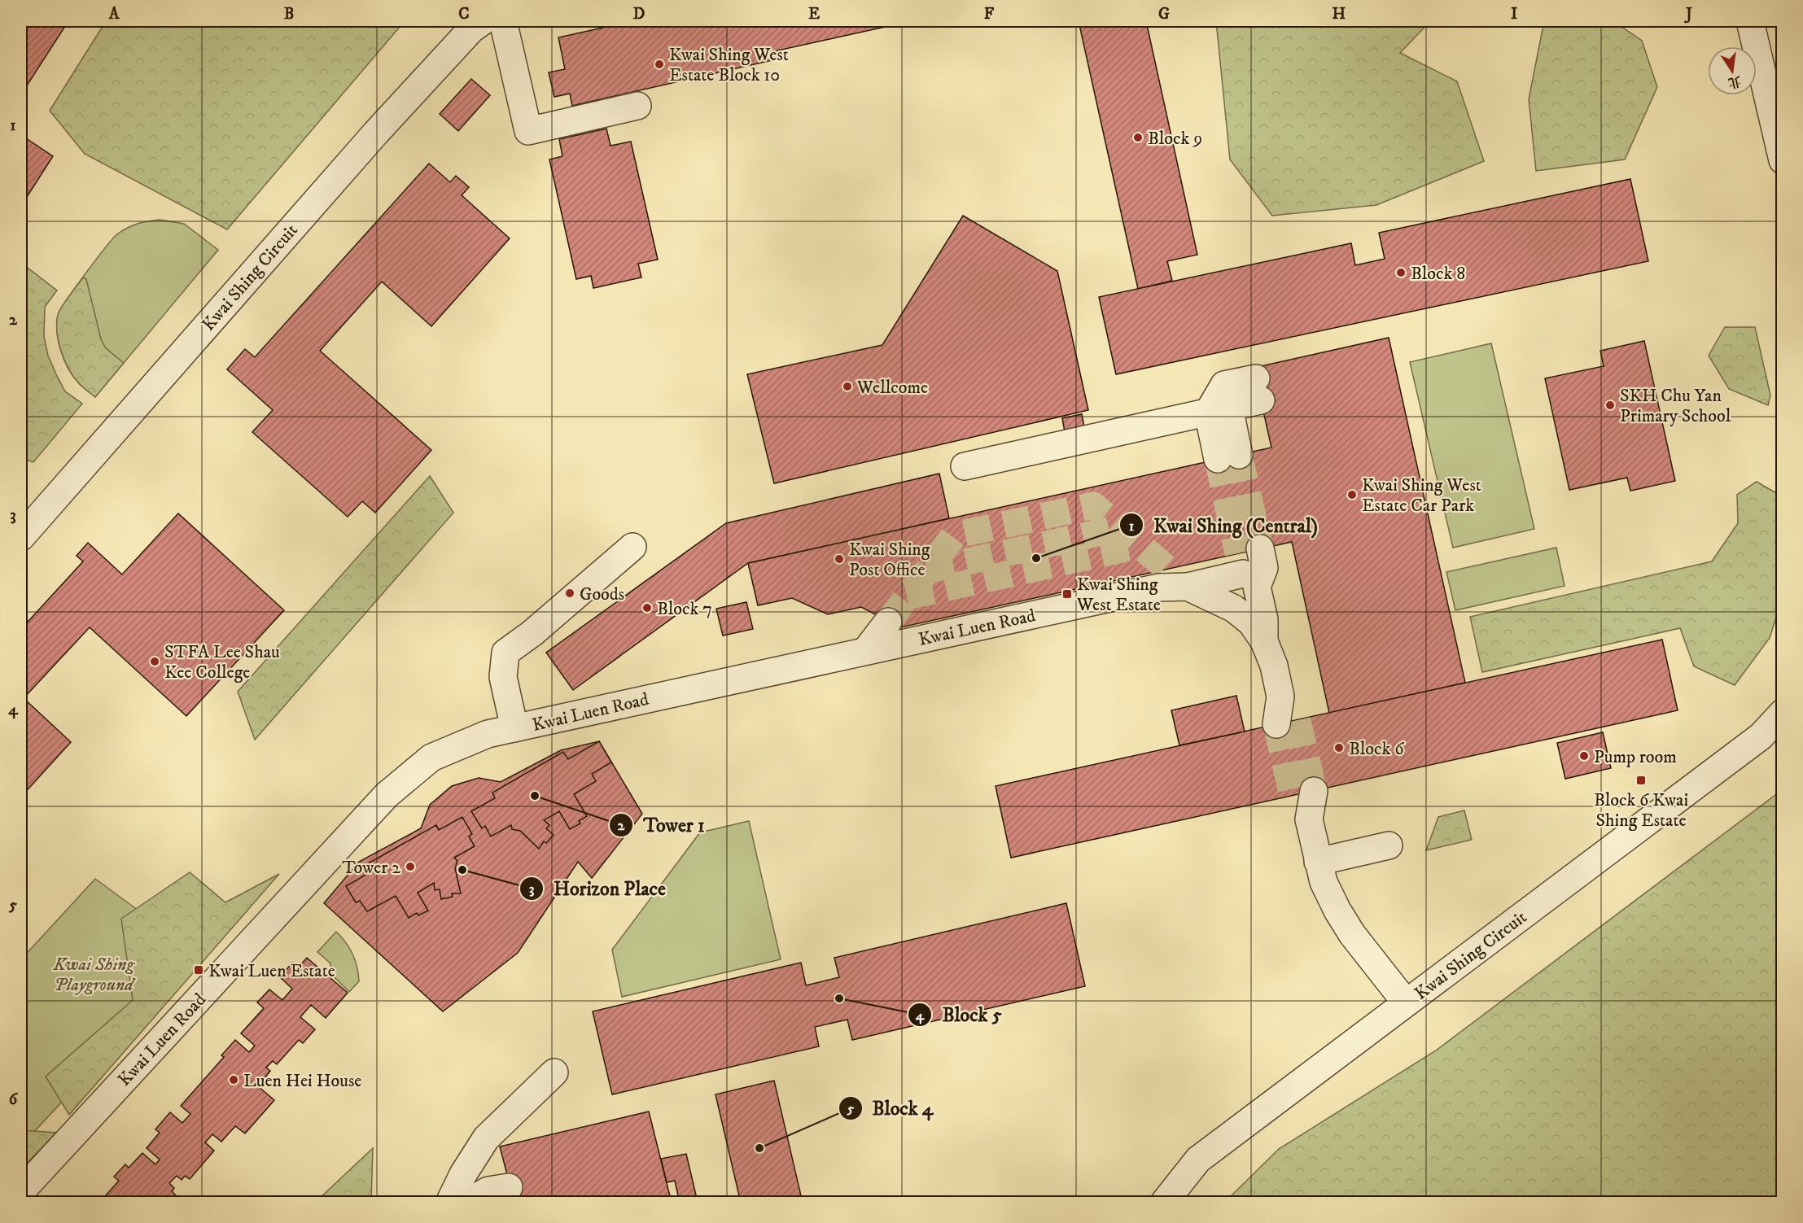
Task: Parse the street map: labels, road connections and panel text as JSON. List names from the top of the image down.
{
  "streets": {
    "street": ["Kwai Shing Circuit", "Kwai Luen Road"]
  },
  "parks": ["Kwai Shing Playground"],
  "places": {
    "other": [
      "Kwai Shing West Estate Block 10",
      "Block 9",
      "Block 8",
      "Wellcome",
      "SKH Chu Yan Primary School",
      "Kwai Shing West Estate Car Park",
      "Kwai Shing (Central)",
      "Kwai Shing Post Office",
      "Goods",
      "Block 7",
      "STFA Lee Shau Kee College",
      "Block 6",
      "Pump room",
      "Tower 1",
      "Tower 2",
      "Horizon Place",
      "Block 5",
      "Luen Hei House",
      "Block 4"
    ],
    "transit": ["Kwai Shing West Estate", "Block 6 Kwai Shing Estate", "Kwai Luen Estate"]
  },
  "north": "bottom",
  "grid": {
    "columns": [
      "A",
      "B",
      "C",
      "D",
      "E",
      "F",
      "G",
      "H",
      "I",
      "J"
    ],
    "rows": [
      "1",
      "2",
      "3",
      "4",
      "5",
      "6"
    ]
  }
}
